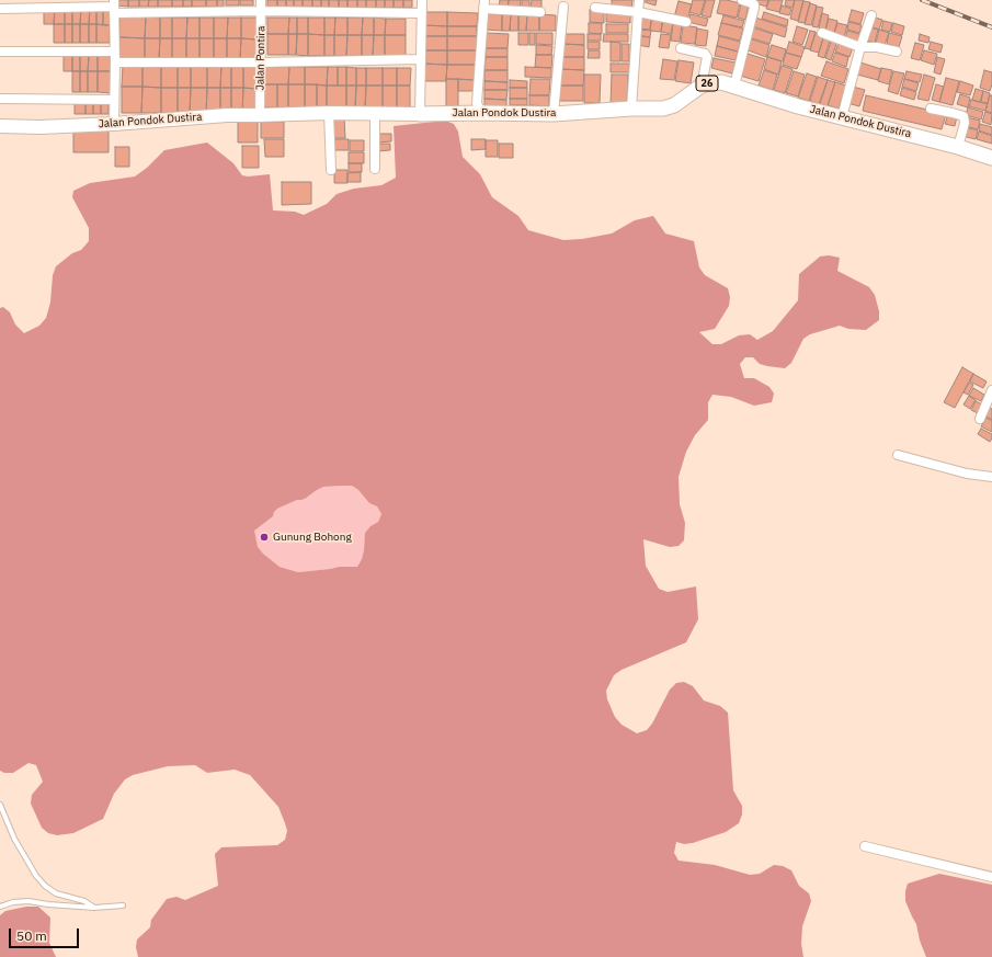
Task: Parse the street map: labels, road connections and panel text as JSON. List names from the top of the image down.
{
  "streets": {
    "main road": ["26", "Jalan Pondok Dustira"],
    "street": ["Jalan Pontira"]
  },
  "crossings": [
    ["Jalan Pontira", "Jalan Pondok Dustira"]
  ],
  "places": ["Gunung Bohong"],
  "scale_bar": "50 m"
}
